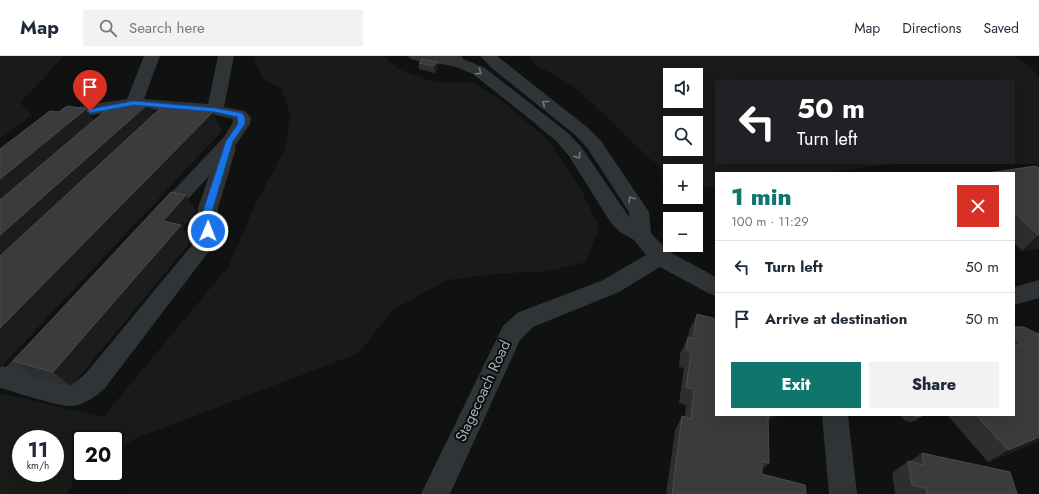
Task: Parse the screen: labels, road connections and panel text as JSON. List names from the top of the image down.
{
  "streets": {
    "street": ["Stagecoach Road"]
  },
  "page": {
    "header": "Map",
    "search": "Search here",
    "nav": ["Map", "Directions", "Saved"],
    "map_buttons": ["+", "−"],
    "turn": ["50 m", "Turn left"],
    "heading": ["1 min", "100 m · 11:29"],
    "list": [
      {
        "name": "Turn left",
        "value": "50 m"
      },
      {
        "name": "Arrive at destination",
        "value": "50 m"
      }
    ],
    "buttons": ["Exit", "Share"],
    "speed": "11 km/h",
    "limit": "20"
  }
}
